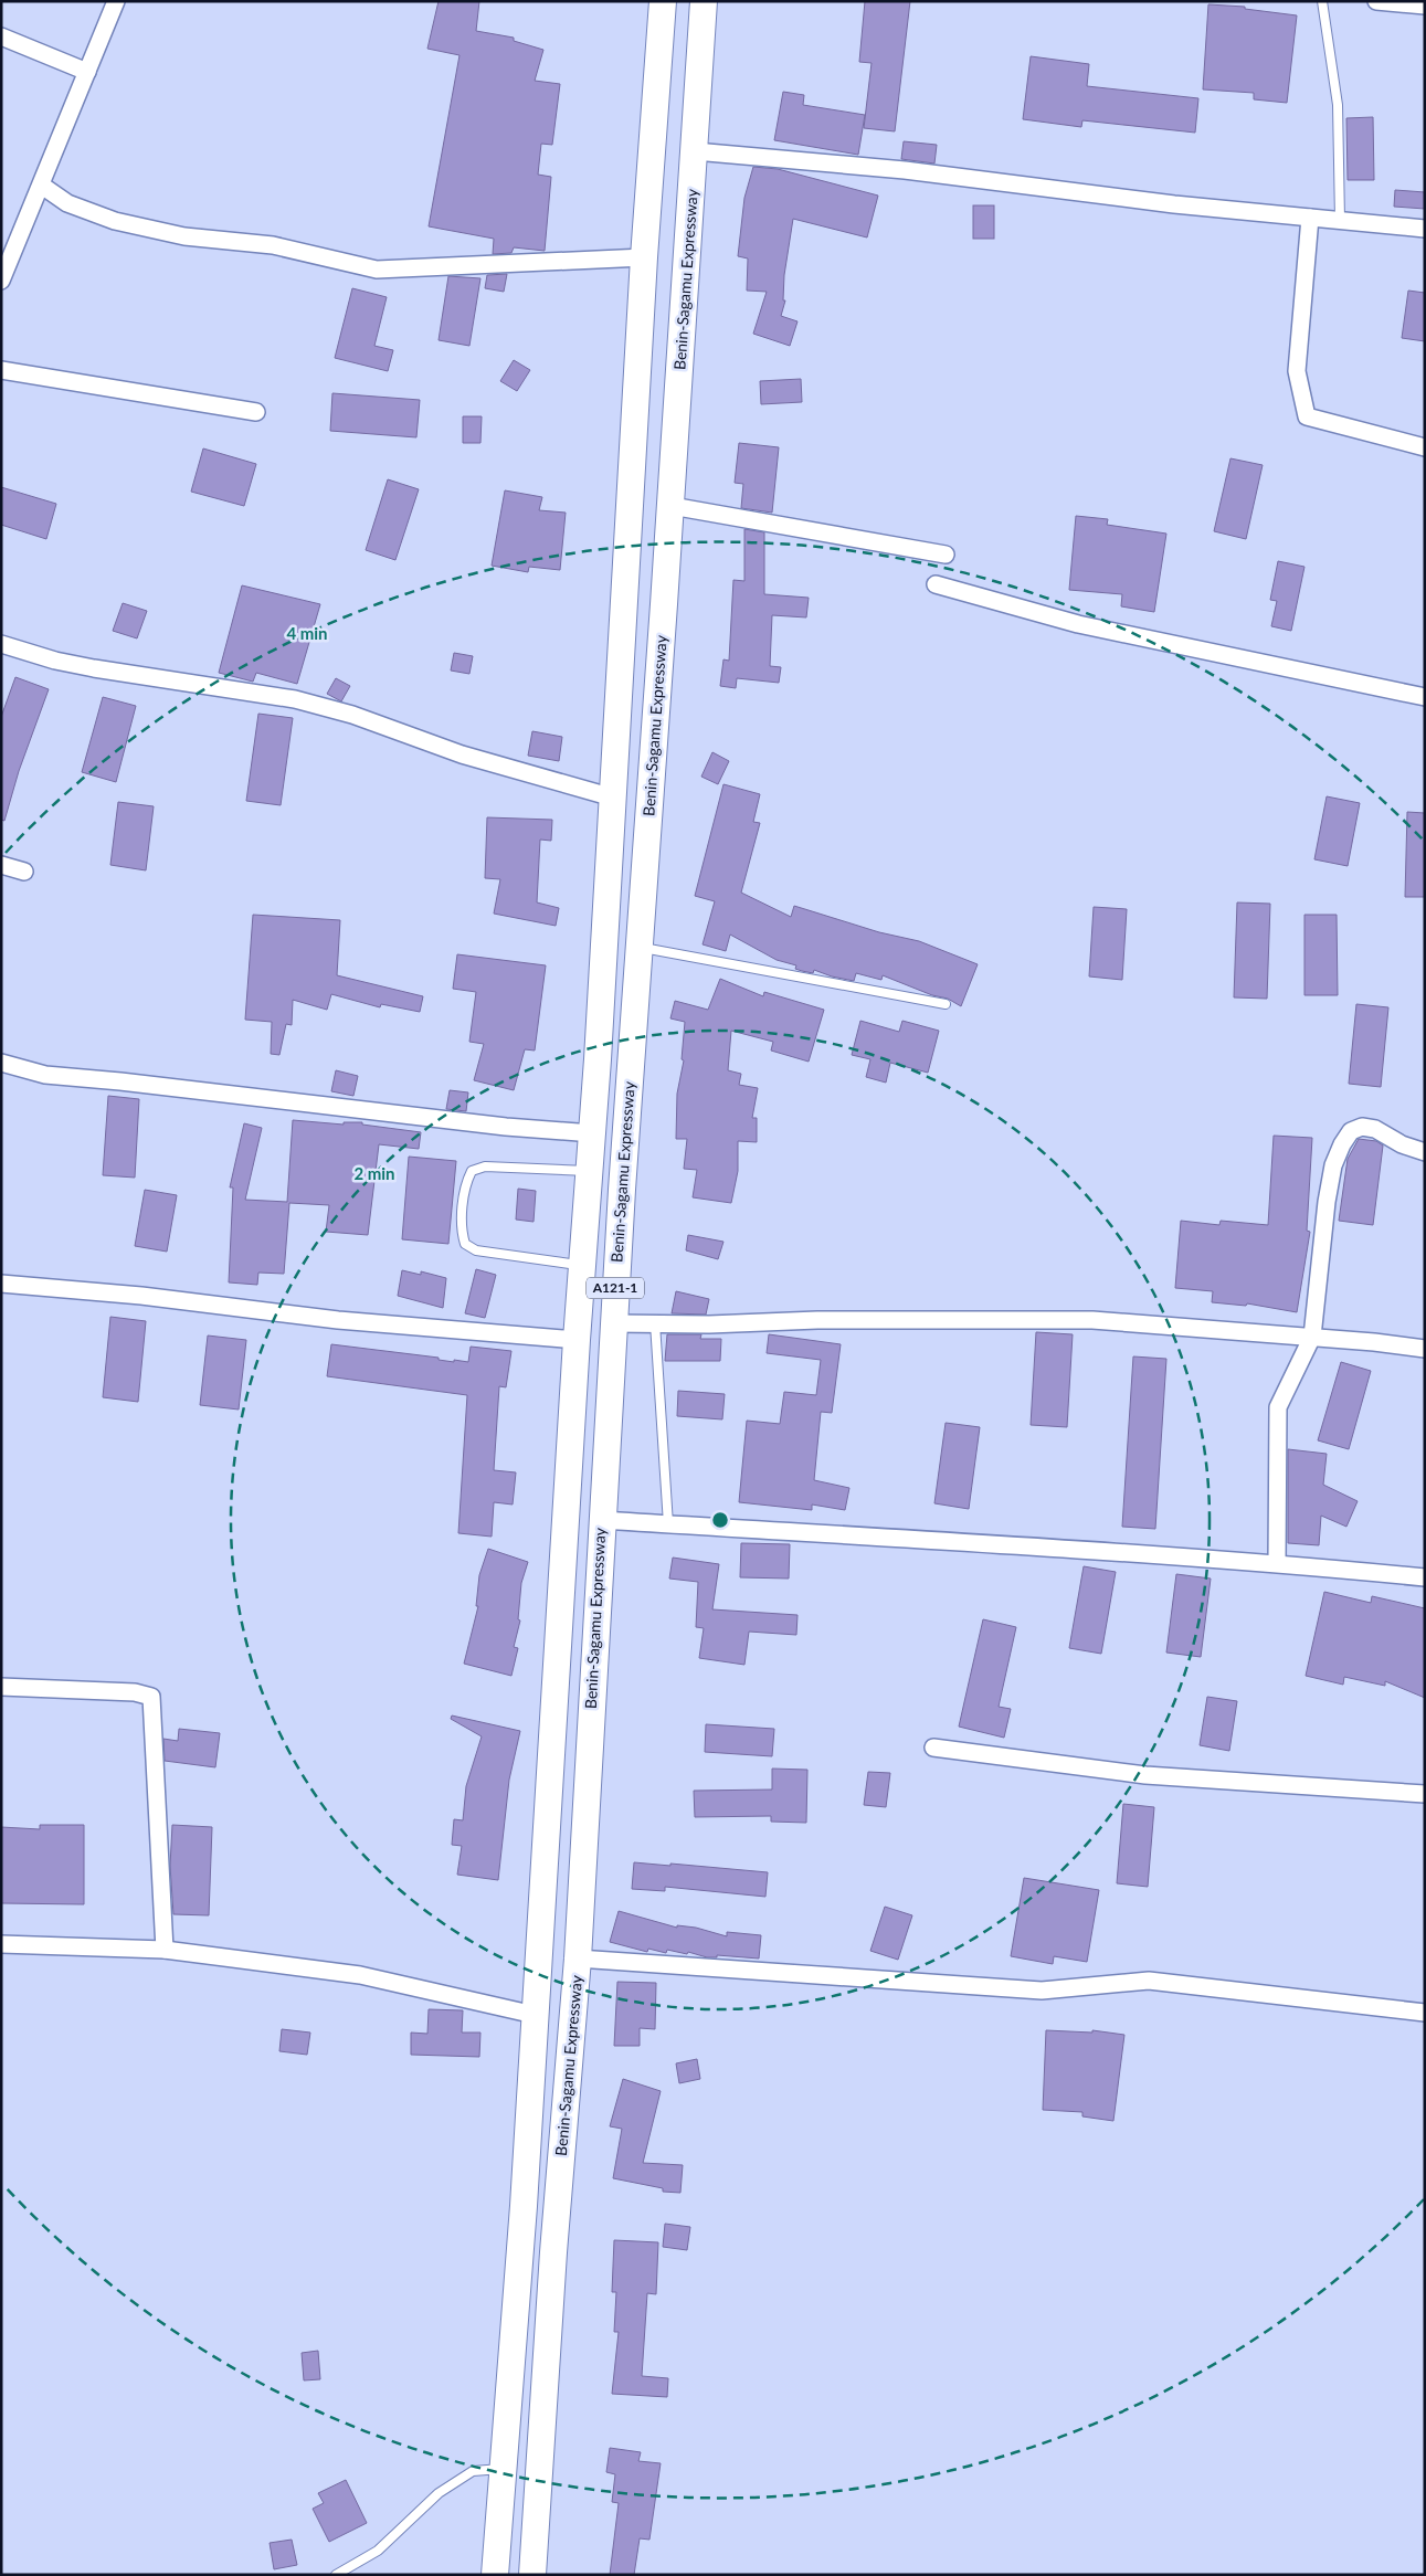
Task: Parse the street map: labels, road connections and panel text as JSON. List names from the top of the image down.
{
  "streets": {
    "highway": ["Benin-Sagamu Expressway", "A121-1"]
  },
  "rings": ["4 min", "2 min"]
}
